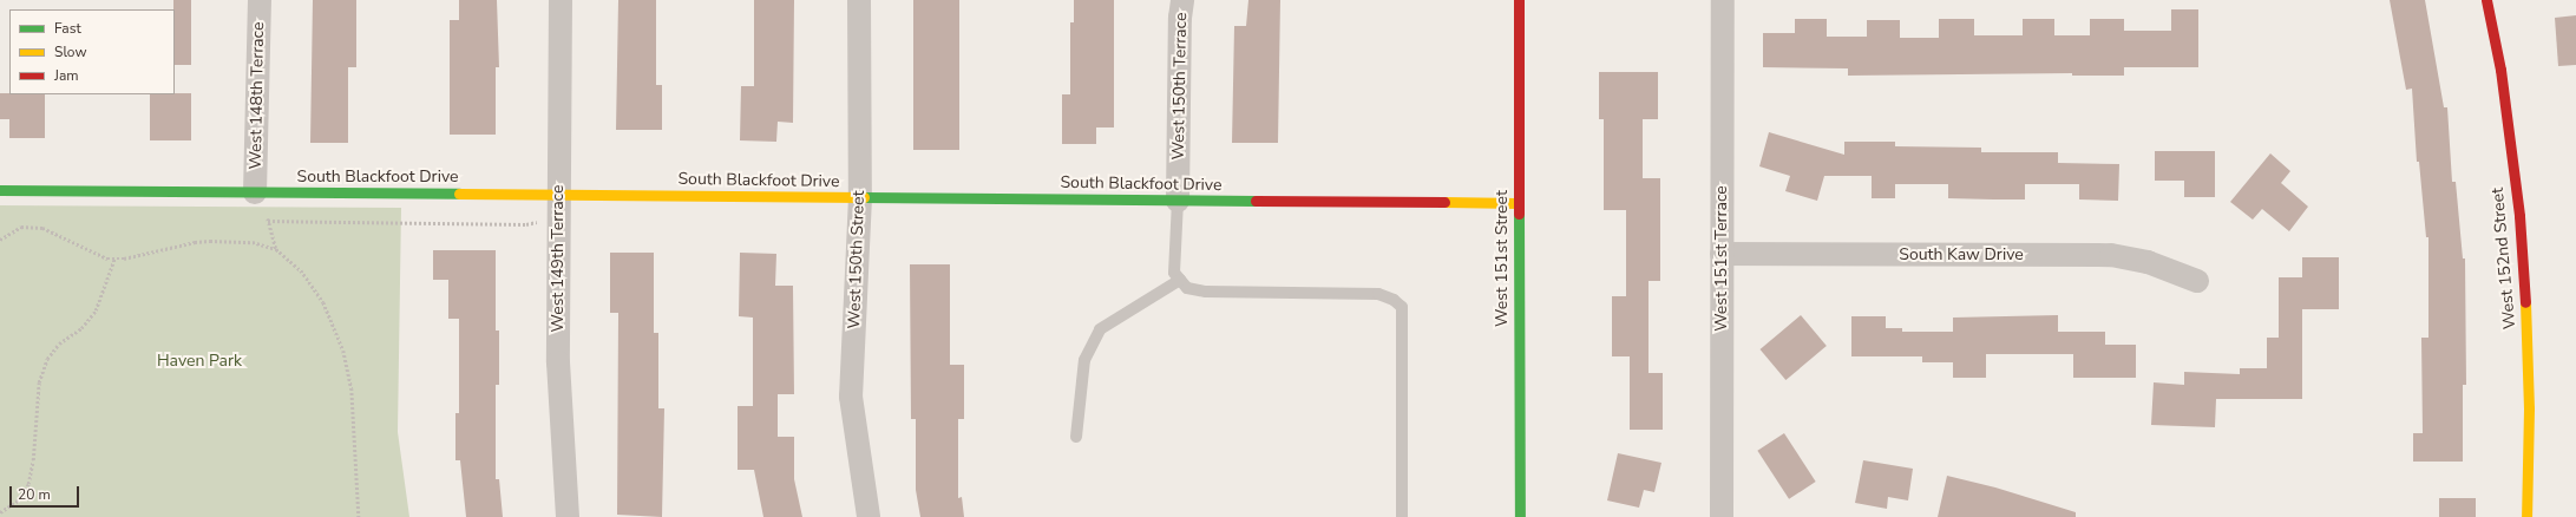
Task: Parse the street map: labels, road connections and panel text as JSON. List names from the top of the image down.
{
  "streets": {
    "street": [
      "West 150th Terrace",
      "West 148th Terrace",
      "South Blackfoot Drive",
      "South Kaw Drive",
      "West 149th Terrace",
      "West 151st Street",
      "West 151st Terrace",
      "West 152nd Street",
      "West 150th Street"
    ]
  },
  "crossings": [
    ["West 150th Terrace", "South Blackfoot Drive"],
    ["West 148th Terrace", "South Blackfoot Drive"],
    ["South Blackfoot Drive", "West 149th Terrace"],
    ["South Blackfoot Drive", "West 151st Street"],
    ["South Blackfoot Drive", "West 150th Street"],
    ["South Kaw Drive", "West 151st Terrace"]
  ],
  "parks": ["Haven Park"],
  "legend": ["Fast", "Slow", "Jam"],
  "scale_bar": "20 m"
}
